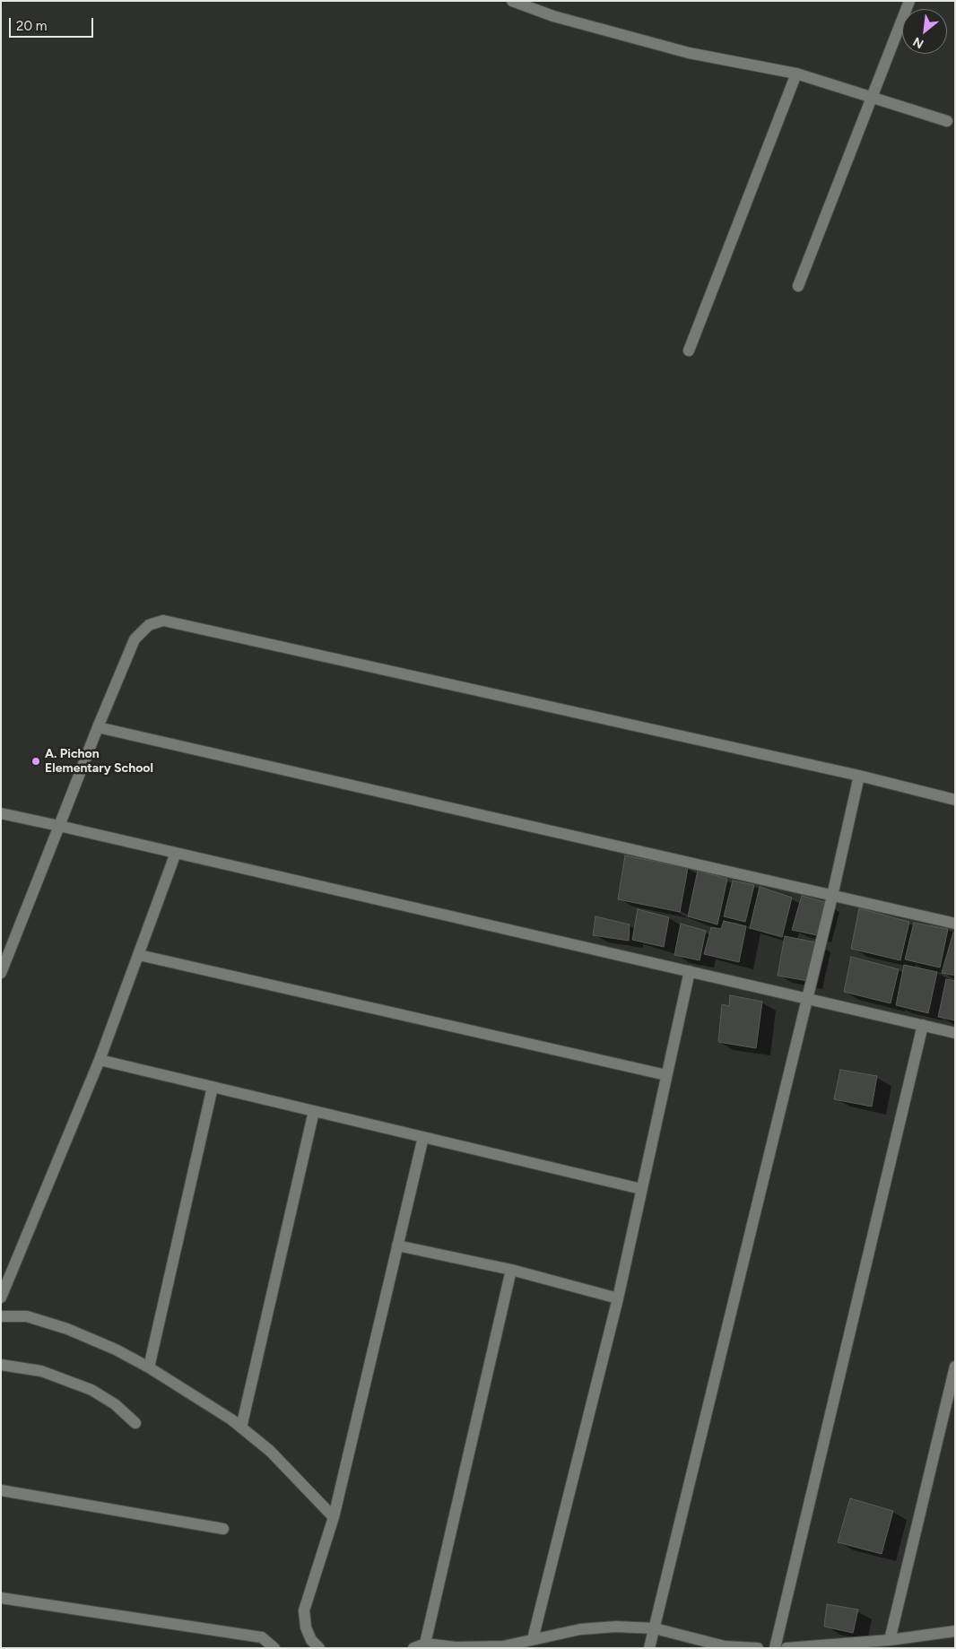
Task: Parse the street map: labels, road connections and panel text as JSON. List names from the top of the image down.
{
  "places": ["A. Pichon Elementary School"],
  "scale_bar": "20 m",
  "north": "bottom left"
}
